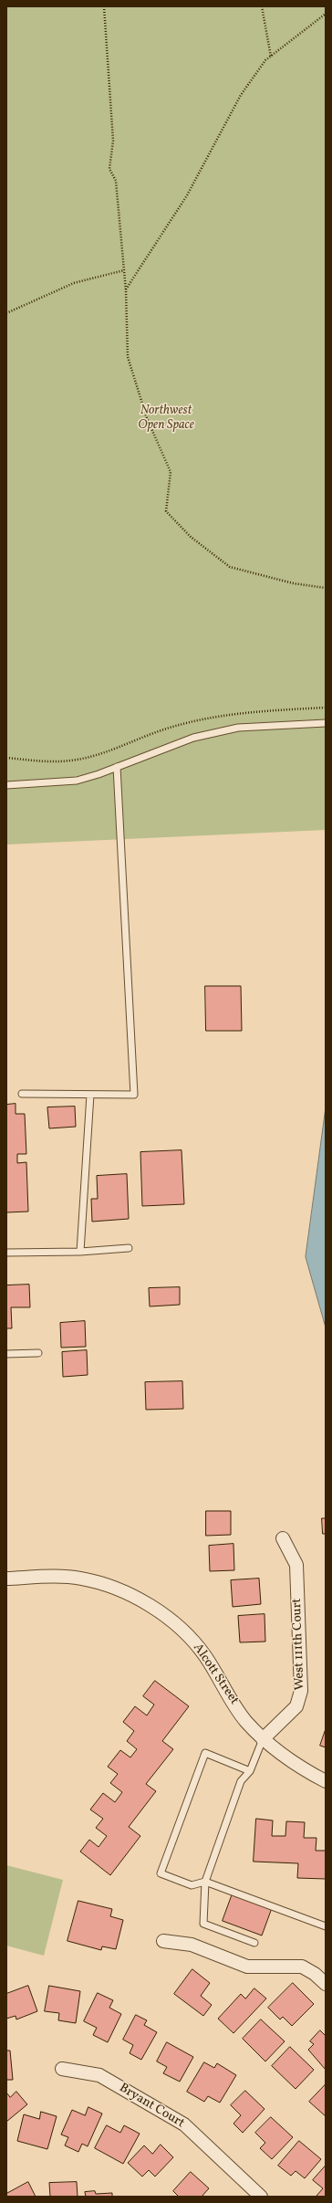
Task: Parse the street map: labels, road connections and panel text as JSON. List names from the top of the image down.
{
  "streets": {
    "street": ["West 111th Court", "Alcott Street", "Bryant Court"]
  },
  "crossings": [
    ["West 111th Court", "Alcott Street"]
  ],
  "parks": ["Northwest Open Space"]
}
